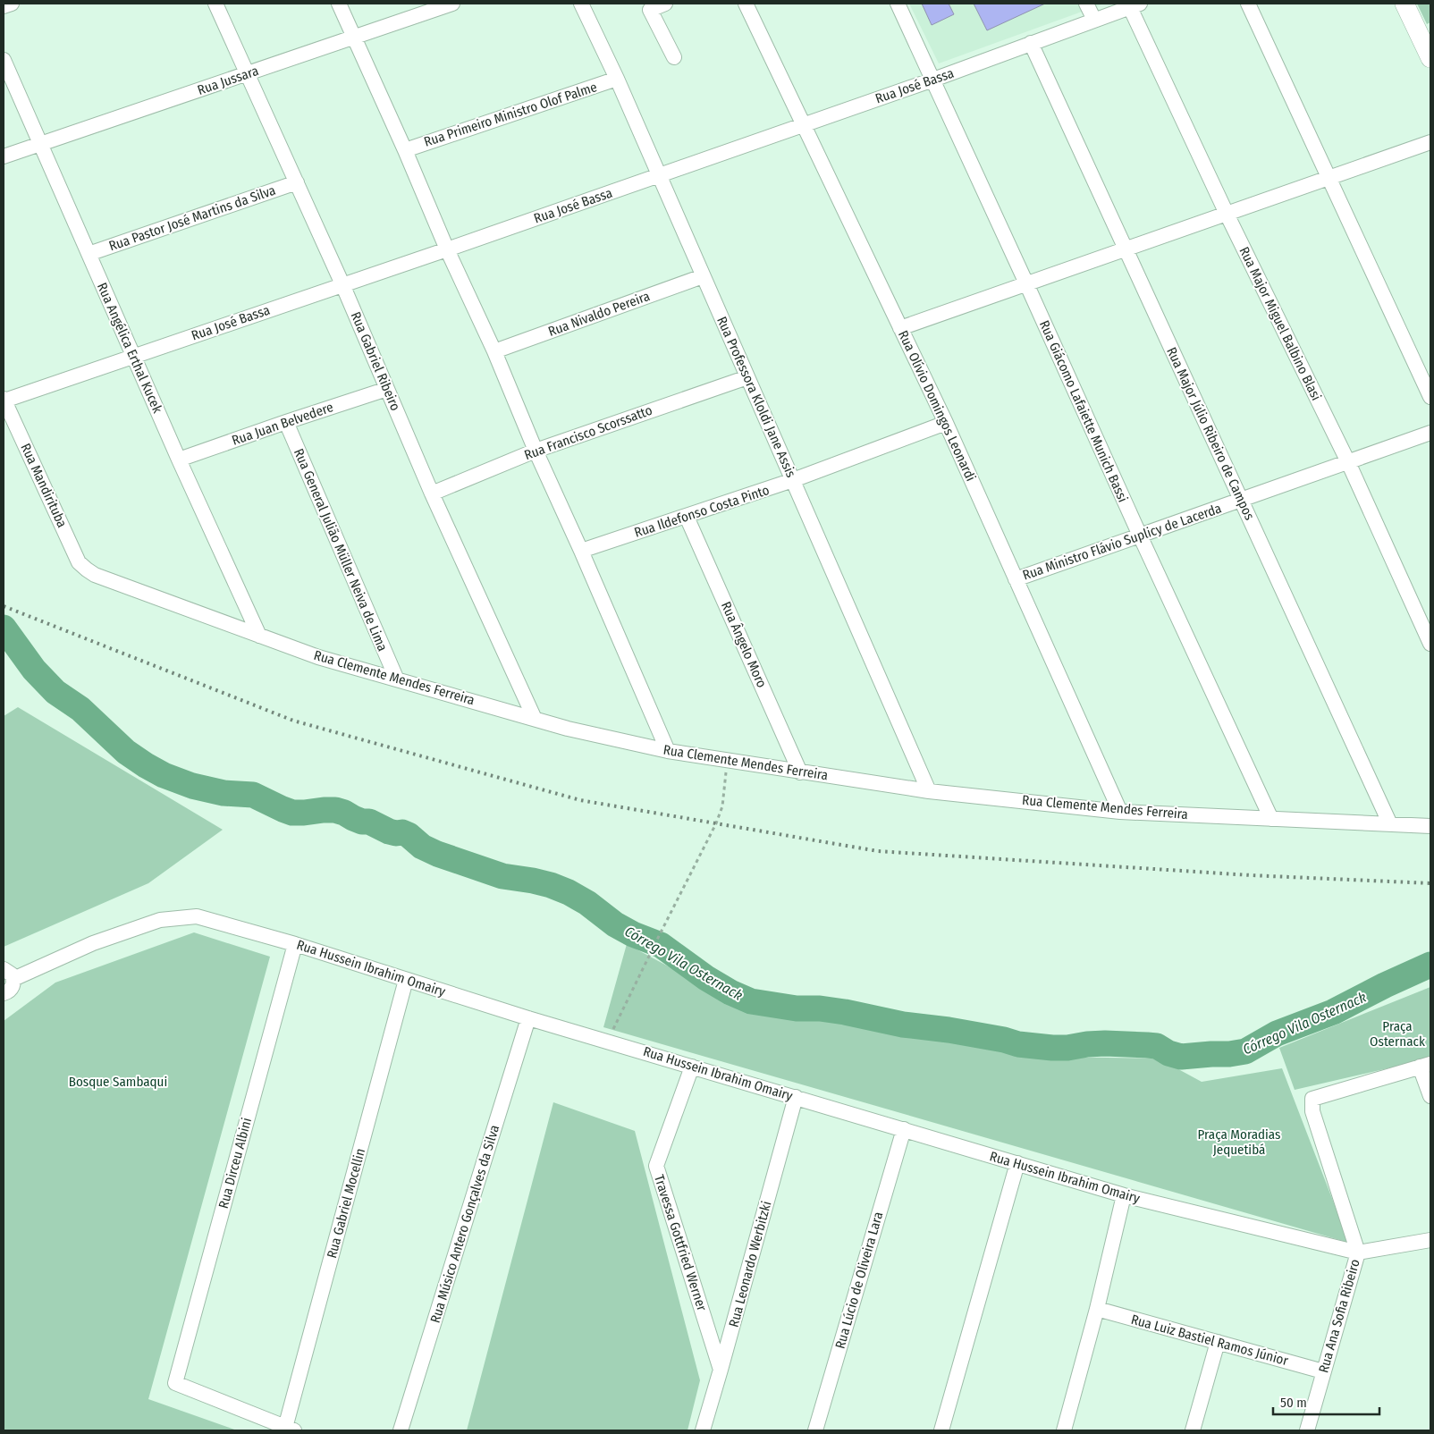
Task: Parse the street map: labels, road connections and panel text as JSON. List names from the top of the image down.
{
  "streets": {
    "street": [
      "Rua Jussara",
      "Rua José Bassa",
      "Rua Primeiro Ministro Olof Palme",
      "Rua Pastor José Martins da Silva",
      "Rua Nivaldo Pereira",
      "Rua Major Miguel Balbino Blasi",
      "Rua Angélica Erthal Kucek",
      "Rua Gabriel Ribeiro",
      "Rua Professora Kloldi Jane Assis",
      "Rua Olívio Domingos Leonardi",
      "Rua Giácomo Lafaiette Munich Bassi",
      "Rua Juan Belvedere",
      "Rua Francisco Scorssatto",
      "Rua Major Júlio Ribeiro de Campos",
      "Rua Mandirituba",
      "Rua Ildefonso Costa Pinto",
      "Rua Ministro Flávio Suplicy de Lacerda",
      "Rua General Julião Müller Neiva de Lima",
      "Rua Ângelo Moro",
      "Rua Clemente Mendes Ferreira",
      "Rua Hussein Ibrahim Omairy",
      "Rua Dirceu Albini",
      "Rua Gabriel Mocellin",
      "Rua Músico Antero Gonçalves da Silva",
      "Travessa Gottfried Werner",
      "Rua Leonardo Werbitzki",
      "Rua Lúcio de Oliveira Lara",
      "Rua Ana Sofia Ribeiro",
      "Rua Luiz Bastiel Ramos Júnior"
    ]
  },
  "crossings": [
    ["Rua Jussara", "Rua Angélica Erthal Kucek"],
    ["Rua Jussara", "Rua Gabriel Ribeiro"],
    ["Rua José Bassa", "Rua Major Miguel Balbino Blasi"],
    ["Rua José Bassa", "Rua Angélica Erthal Kucek"],
    ["Rua José Bassa", "Rua Gabriel Ribeiro"],
    ["Rua José Bassa", "Rua Professora Kloldi Jane Assis"],
    ["Rua José Bassa", "Rua Olívio Domingos Leonardi"],
    ["Rua José Bassa", "Rua Giácomo Lafaiette Munich Bassi"],
    ["Rua José Bassa", "Rua Major Júlio Ribeiro de Campos"],
    ["Rua José Bassa", "Rua Mandirituba"],
    ["Rua Primeiro Ministro Olof Palme", "Rua Professora Kloldi Jane Assis"],
    ["Rua Pastor José Martins da Silva", "Rua Angélica Erthal Kucek"],
    ["Rua Pastor José Martins da Silva", "Rua Gabriel Ribeiro"],
    ["Rua Nivaldo Pereira", "Rua Professora Kloldi Jane Assis"],
    ["Rua Major Miguel Balbino Blasi", "Rua Ministro Flávio Suplicy de Lacerda"],
    ["Rua Angélica Erthal Kucek", "Rua Juan Belvedere"],
    ["Rua Angélica Erthal Kucek", "Rua Clemente Mendes Ferreira"],
    ["Rua Gabriel Ribeiro", "Rua Juan Belvedere"],
    ["Rua Gabriel Ribeiro", "Rua Francisco Scorssatto"],
    ["Rua Gabriel Ribeiro", "Rua Clemente Mendes Ferreira"],
    ["Rua Professora Kloldi Jane Assis", "Rua Francisco Scorssatto"],
    ["Rua Professora Kloldi Jane Assis", "Rua Ildefonso Costa Pinto"],
    ["Rua Professora Kloldi Jane Assis", "Rua Clemente Mendes Ferreira"],
    ["Rua Olívio Domingos Leonardi", "Rua Ildefonso Costa Pinto"],
    ["Rua Olívio Domingos Leonardi", "Rua Ministro Flávio Suplicy de Lacerda"],
    ["Rua Olívio Domingos Leonardi", "Rua Clemente Mendes Ferreira"],
    ["Rua Giácomo Lafaiette Munich Bassi", "Rua Ministro Flávio Suplicy de Lacerda"],
    ["Rua Giácomo Lafaiette Munich Bassi", "Rua Clemente Mendes Ferreira"],
    ["Rua Juan Belvedere", "Rua General Julião Müller Neiva de Lima"],
    ["Rua Major Júlio Ribeiro de Campos", "Rua Ministro Flávio Suplicy de Lacerda"],
    ["Rua Major Júlio Ribeiro de Campos", "Rua Clemente Mendes Ferreira"],
    ["Rua Mandirituba", "Rua Clemente Mendes Ferreira"],
    ["Rua Ildefonso Costa Pinto", "Rua Ângelo Moro"],
    ["Rua General Julião Müller Neiva de Lima", "Rua Clemente Mendes Ferreira"],
    ["Rua Ângelo Moro", "Rua Clemente Mendes Ferreira"],
    ["Rua Hussein Ibrahim Omairy", "Rua Dirceu Albini"],
    ["Rua Hussein Ibrahim Omairy", "Rua Gabriel Mocellin"],
    ["Rua Hussein Ibrahim Omairy", "Rua Músico Antero Gonçalves da Silva"],
    ["Rua Hussein Ibrahim Omairy", "Travessa Gottfried Werner"],
    ["Rua Hussein Ibrahim Omairy", "Rua Leonardo Werbitzki"],
    ["Rua Hussein Ibrahim Omairy", "Rua Lúcio de Oliveira Lara"],
    ["Rua Hussein Ibrahim Omairy", "Rua Ana Sofia Ribeiro"],
    ["Rua Dirceu Albini", "Rua Gabriel Mocellin"],
    ["Travessa Gottfried Werner", "Rua Leonardo Werbitzki"],
    ["Rua Ana Sofia Ribeiro", "Rua Luiz Bastiel Ramos Júnior"]
  ],
  "water": ["Córrego Vila Osternack"],
  "parks": ["Praça Osternack", "Bosque Sambaqui", "Praça Moradias Jequetibá"],
  "scale_bar": "50 m"
}
